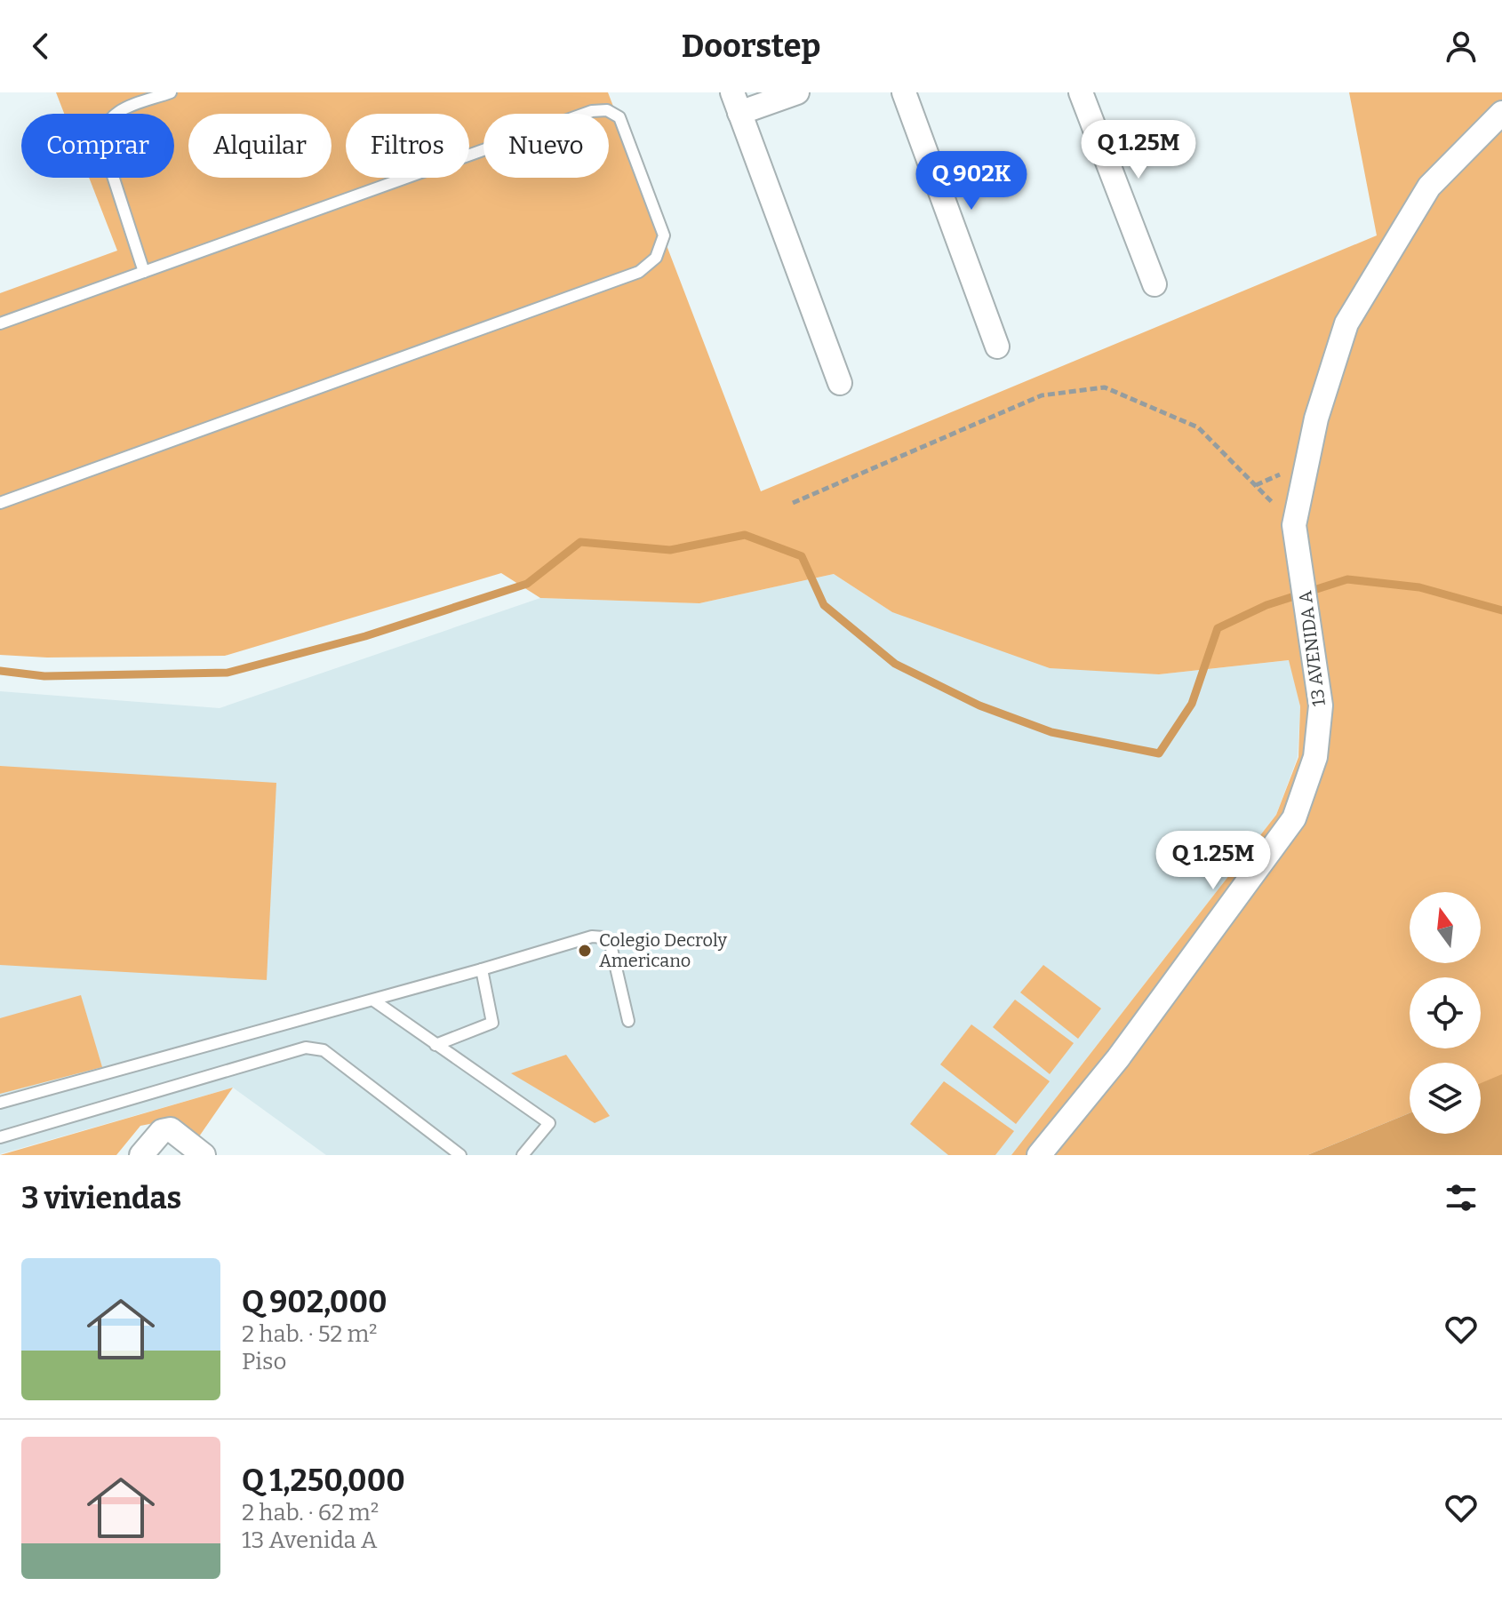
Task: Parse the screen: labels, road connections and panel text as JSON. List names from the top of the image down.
{
  "streets": {
    "street": ["13 AVENIDA A"]
  },
  "places": ["Colegio Decroly Americano"],
  "north": "top",
  "page": {
    "header": "Doorstep",
    "chip": [
      "Comprar",
      "Alquilar",
      "Filtros",
      "Nuevo"
    ],
    "price": ["Q 1.25M", "Q 902K", "Q 1.25M"],
    "heading": "3 viviendas",
    "list": [
      {
        "name": "Q 902,000",
        "note": "2 hab. · 52 m² · Piso"
      },
      {
        "name": "Q 1,250,000",
        "note": "2 hab. · 62 m² · 13 Avenida A"
      }
    ]
  }
}
